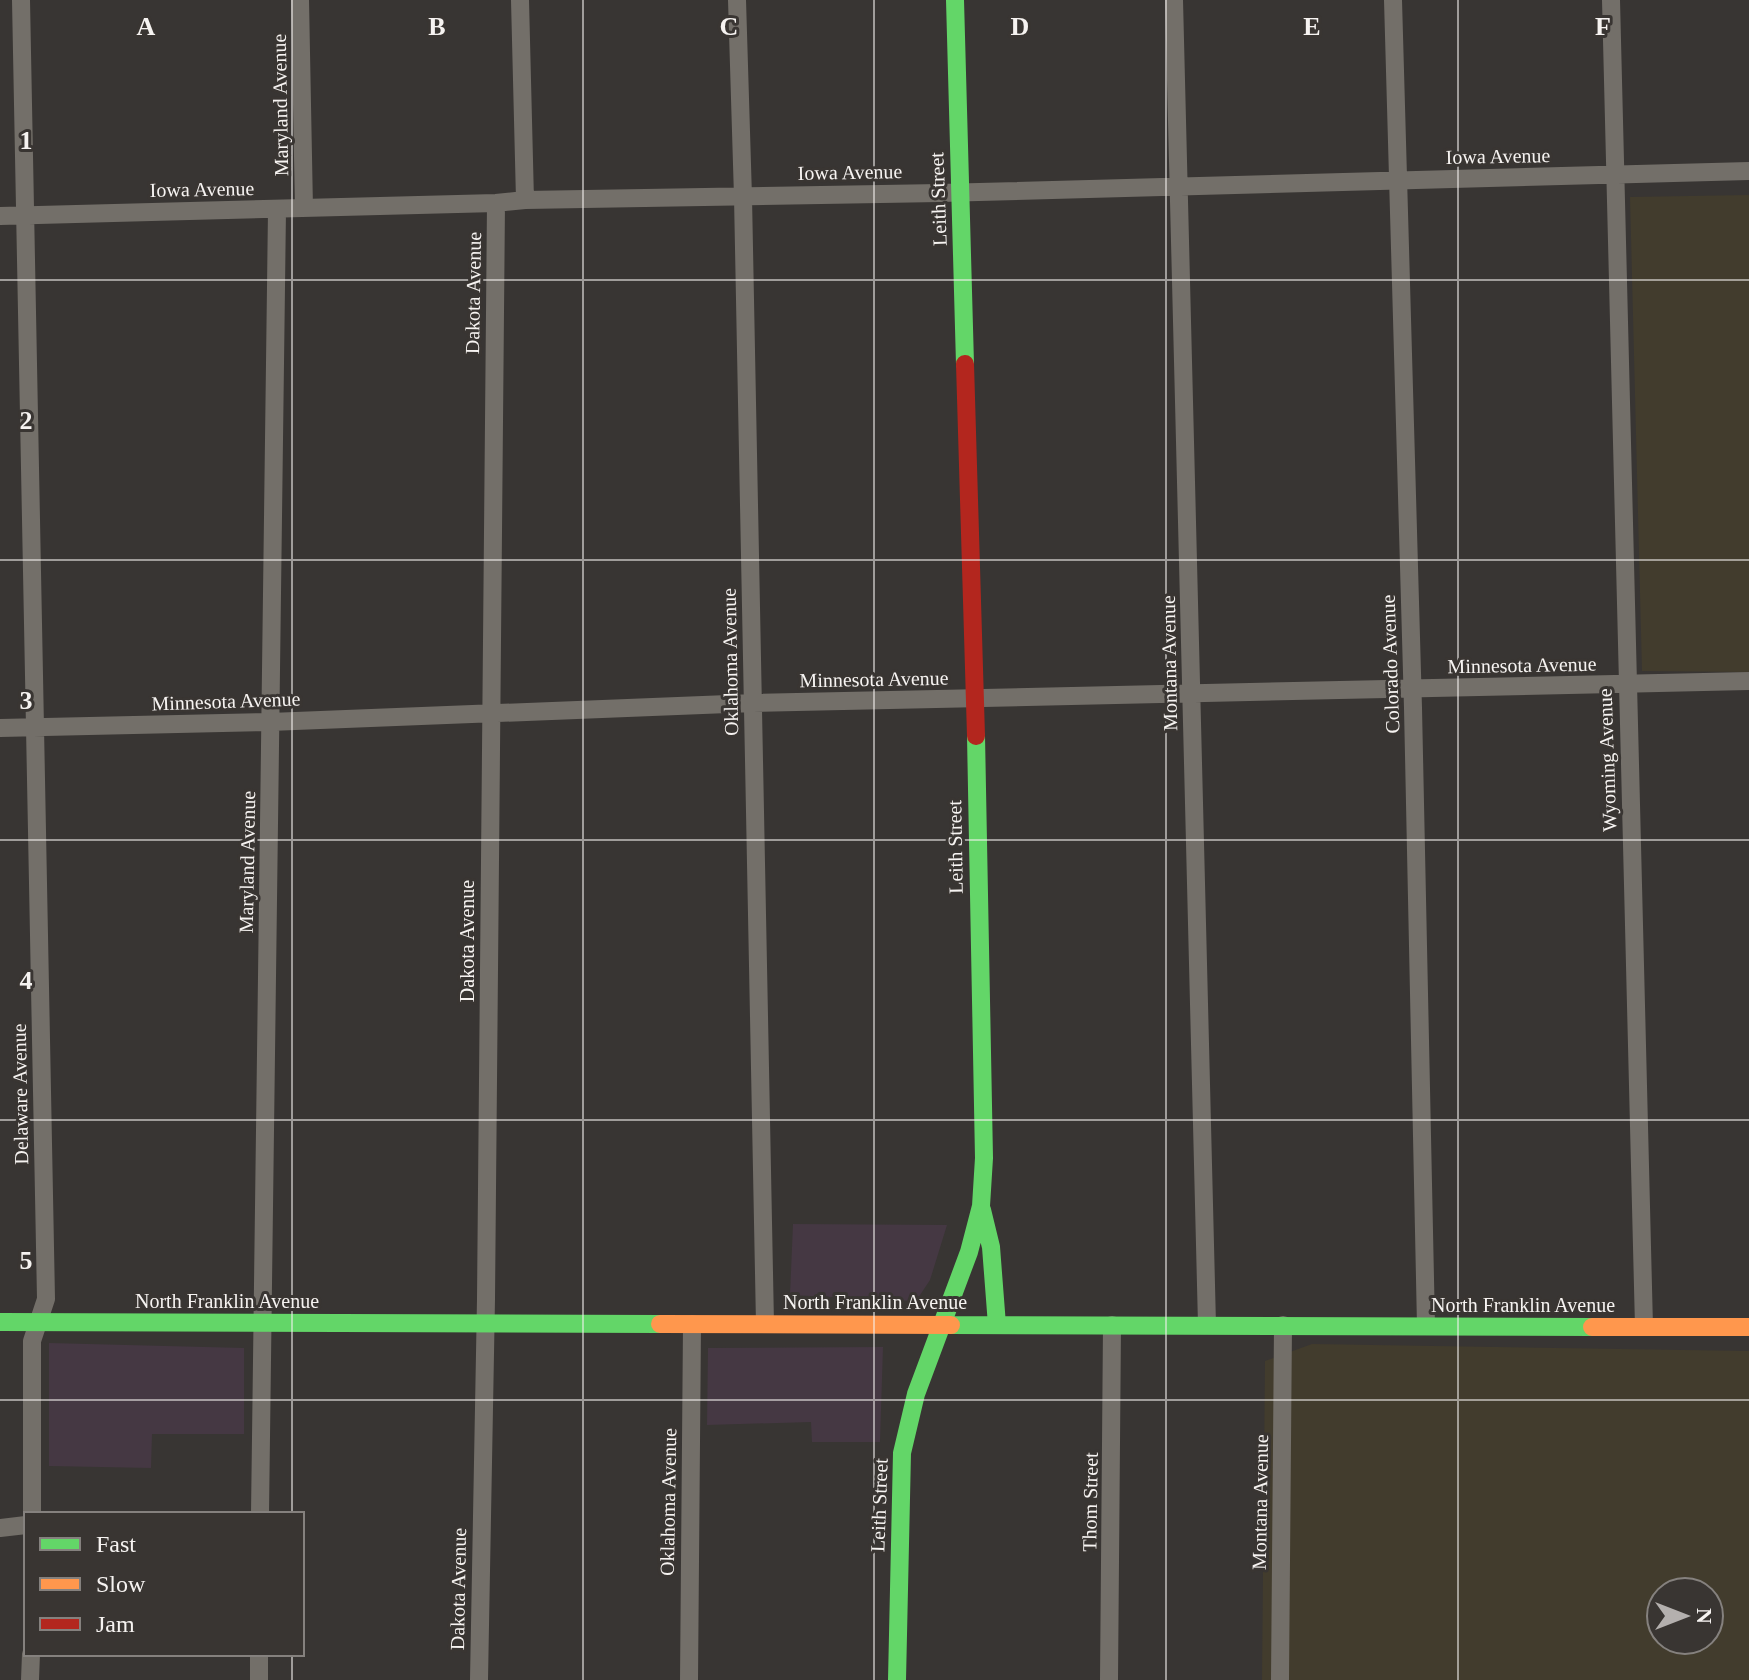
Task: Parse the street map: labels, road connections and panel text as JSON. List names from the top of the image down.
{
  "streets": {
    "street": [
      "Maryland Avenue",
      "Iowa Avenue",
      "Leith Street",
      "Dakota Avenue",
      "Oklahoma Avenue",
      "Montana Avenue",
      "Colorado Avenue",
      "Minnesota Avenue",
      "Wyoming Avenue",
      "Delaware Avenue",
      "North Franklin Avenue",
      "Thom Street"
    ]
  },
  "crossings": [
    ["Maryland Avenue", "Iowa Avenue"],
    ["Maryland Avenue", "Minnesota Avenue"],
    ["Maryland Avenue", "North Franklin Avenue"],
    ["Iowa Avenue", "Leith Street"],
    ["Iowa Avenue", "Dakota Avenue"],
    ["Iowa Avenue", "Oklahoma Avenue"],
    ["Iowa Avenue", "Montana Avenue"],
    ["Iowa Avenue", "Colorado Avenue"],
    ["Iowa Avenue", "Wyoming Avenue"],
    ["Iowa Avenue", "Delaware Avenue"],
    ["Leith Street", "Minnesota Avenue"],
    ["Leith Street", "North Franklin Avenue"],
    ["Dakota Avenue", "Minnesota Avenue"],
    ["Dakota Avenue", "North Franklin Avenue"],
    ["Oklahoma Avenue", "Minnesota Avenue"],
    ["Oklahoma Avenue", "North Franklin Avenue"],
    ["Montana Avenue", "Minnesota Avenue"],
    ["Montana Avenue", "North Franklin Avenue"],
    ["Colorado Avenue", "Minnesota Avenue"],
    ["Colorado Avenue", "North Franklin Avenue"],
    ["Minnesota Avenue", "Wyoming Avenue"],
    ["Minnesota Avenue", "Delaware Avenue"],
    ["Wyoming Avenue", "North Franklin Avenue"],
    ["Delaware Avenue", "North Franklin Avenue"],
    ["North Franklin Avenue", "Thom Street"]
  ],
  "legend": ["Fast", "Slow", "Jam"],
  "north": "right",
  "grid": {
    "columns": [
      "A",
      "B",
      "C",
      "D",
      "E",
      "F"
    ],
    "rows": [
      "1",
      "2",
      "3",
      "4",
      "5"
    ]
  }
}
